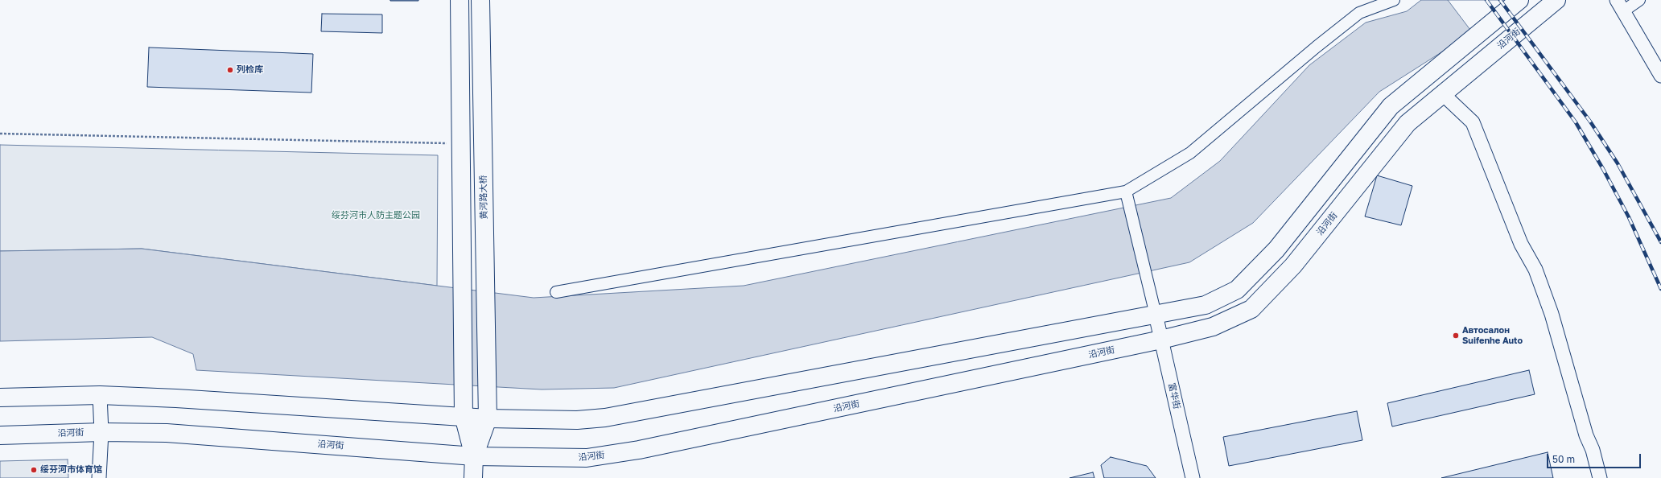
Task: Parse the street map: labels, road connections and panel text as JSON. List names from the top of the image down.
{
  "streets": {
    "main road": ["沿河街", "黄河路大桥"],
    "street": ["富华街"]
  },
  "crossings": [
    ["沿河街", "富华街"]
  ],
  "parks": ["绥芬河市人防主题公园"],
  "places": ["列检库", "Автосалон Suifenhe Auto", "绥芬河市体育馆"],
  "scale_bar": "50 m"
}
